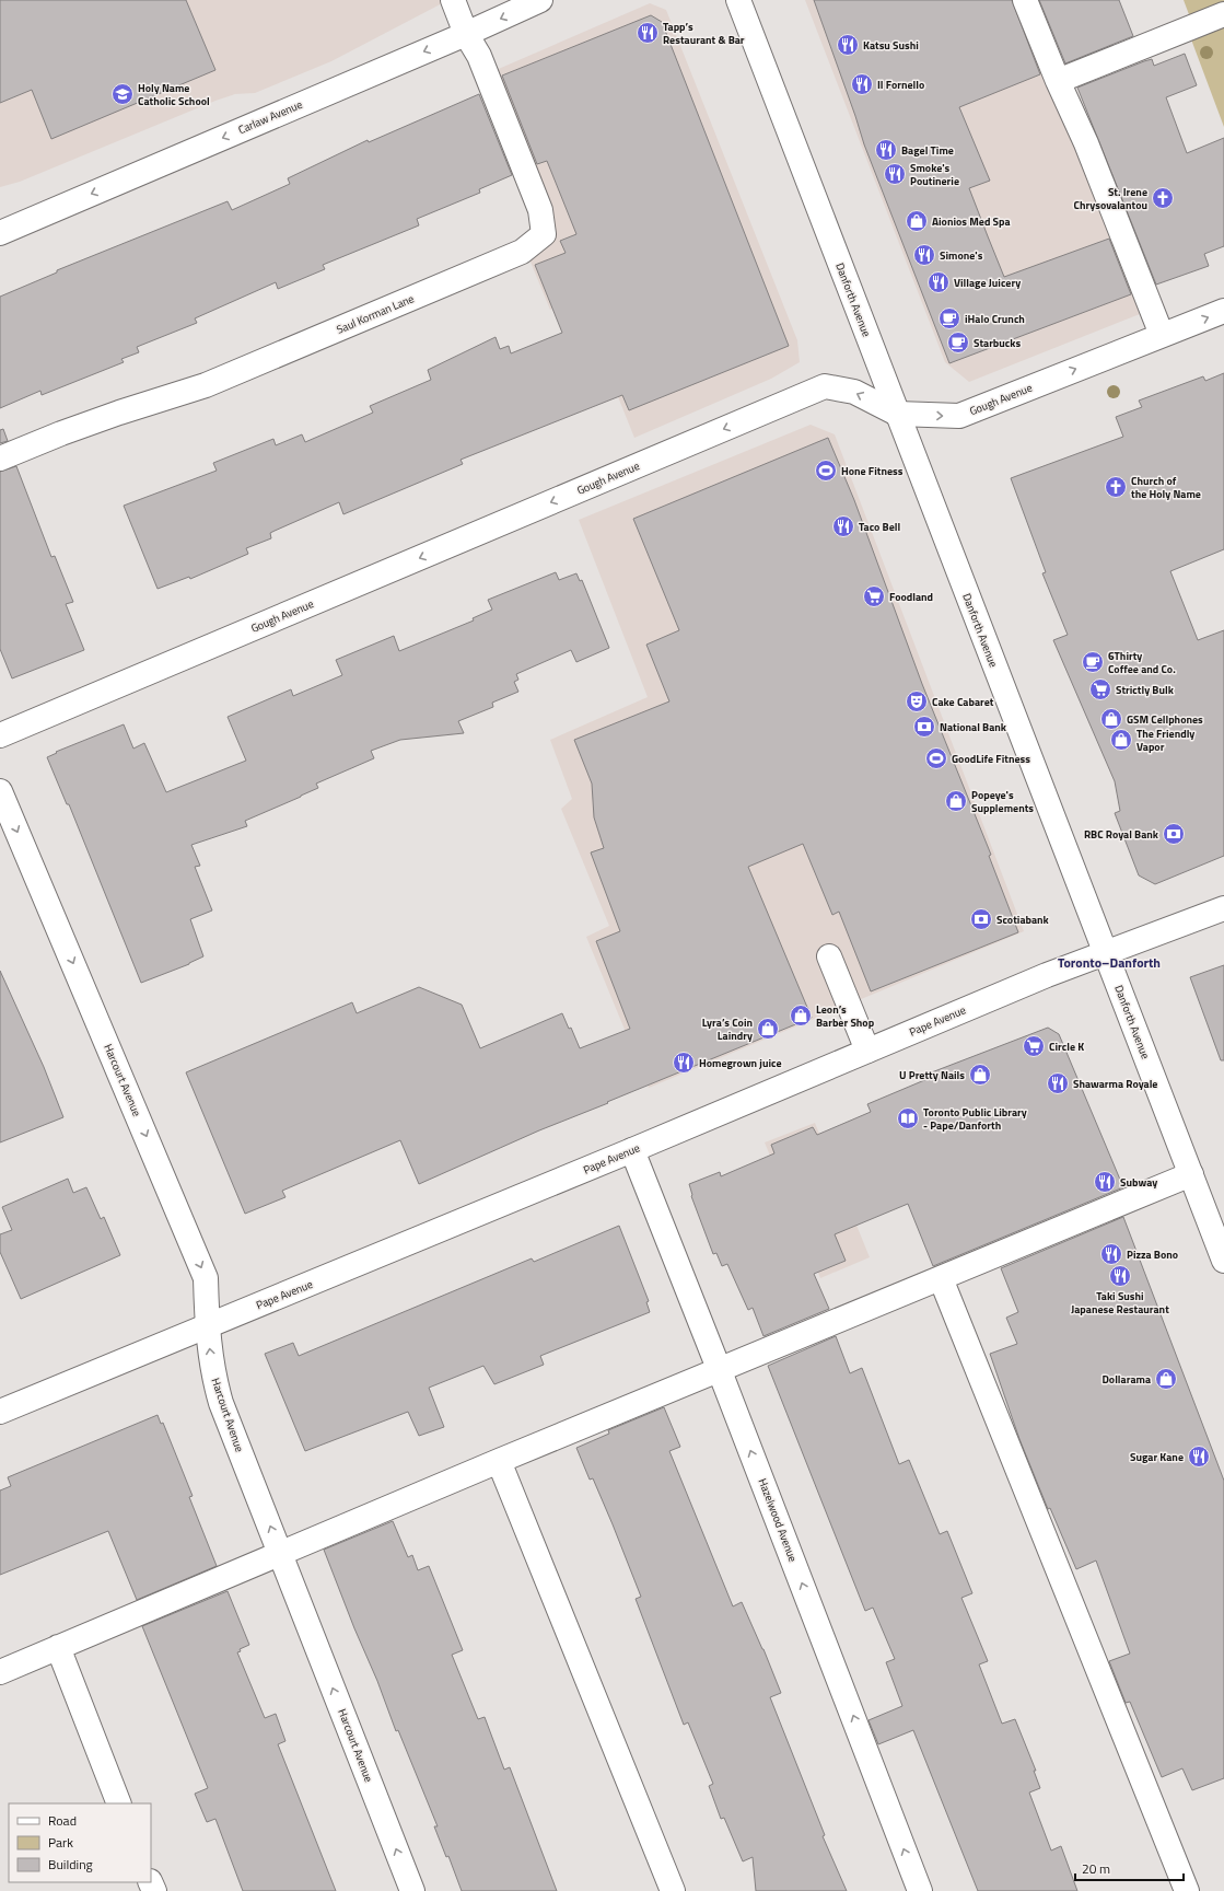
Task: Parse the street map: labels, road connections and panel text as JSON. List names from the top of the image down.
{
  "streets": {
    "street": [
      "Carlaw Avenue",
      "Danforth Avenue",
      "Saul Korman Lane",
      "Gough Avenue",
      "Pape Avenue",
      "Harcourt Avenue",
      "Hazelwood Avenue"
    ]
  },
  "crossings": [
    ["Carlaw Avenue", "Saul Korman Lane"],
    ["Danforth Avenue", "Gough Avenue"],
    ["Danforth Avenue", "Pape Avenue"],
    ["Pape Avenue", "Harcourt Avenue"],
    ["Pape Avenue", "Hazelwood Avenue"]
  ],
  "one_way": ["Carlaw Avenue", "Hazelwood Avenue"],
  "districts": ["Toronto–Danforth"],
  "places": {
    "restaurant": [
      "Tapp’s Restaurant & Bar",
      "Katsu Sushi",
      "Il Fornello",
      "Bagel Time",
      "Smoke's Poutinerie",
      "Simone's",
      "Village Juicery",
      "Taco Bell",
      "Homegrown juice",
      "Shawarma Royale",
      "Subway",
      "Pizza Bono",
      "Taki Sushi Japanese Restaurant",
      "Sugar Kane"
    ],
    "school or university": ["Holy Name Catholic School"],
    "church": ["St. Irene Chrysovalantou", "Church of the Holy Name"],
    "shop": [
      "Aionios Med Spa",
      "GSM Cellphones",
      "The Friendly Vapor",
      "Popeye's Supplements",
      "Leon’s Barber Shop",
      "Lyra’s Coin Laindry",
      "U Pretty Nails",
      "Dollarama"
    ],
    "cafe": ["iHalo Crunch", "Starbucks", "6Thirty Coffee and Co."],
    "sports": ["Hone Fitness", "GoodLife Fitness"],
    "supermarket": ["Foodland", "Strictly Bulk", "Circle K"],
    "theatre": ["Cake Cabaret"],
    "bank": ["National Bank", "RBC Royal Bank", "Scotiabank"],
    "library": ["Toronto Public Library - Pape/Danforth"]
  },
  "legend": ["Road", "Park", "Building"],
  "scale_bar": "20 m"
}
